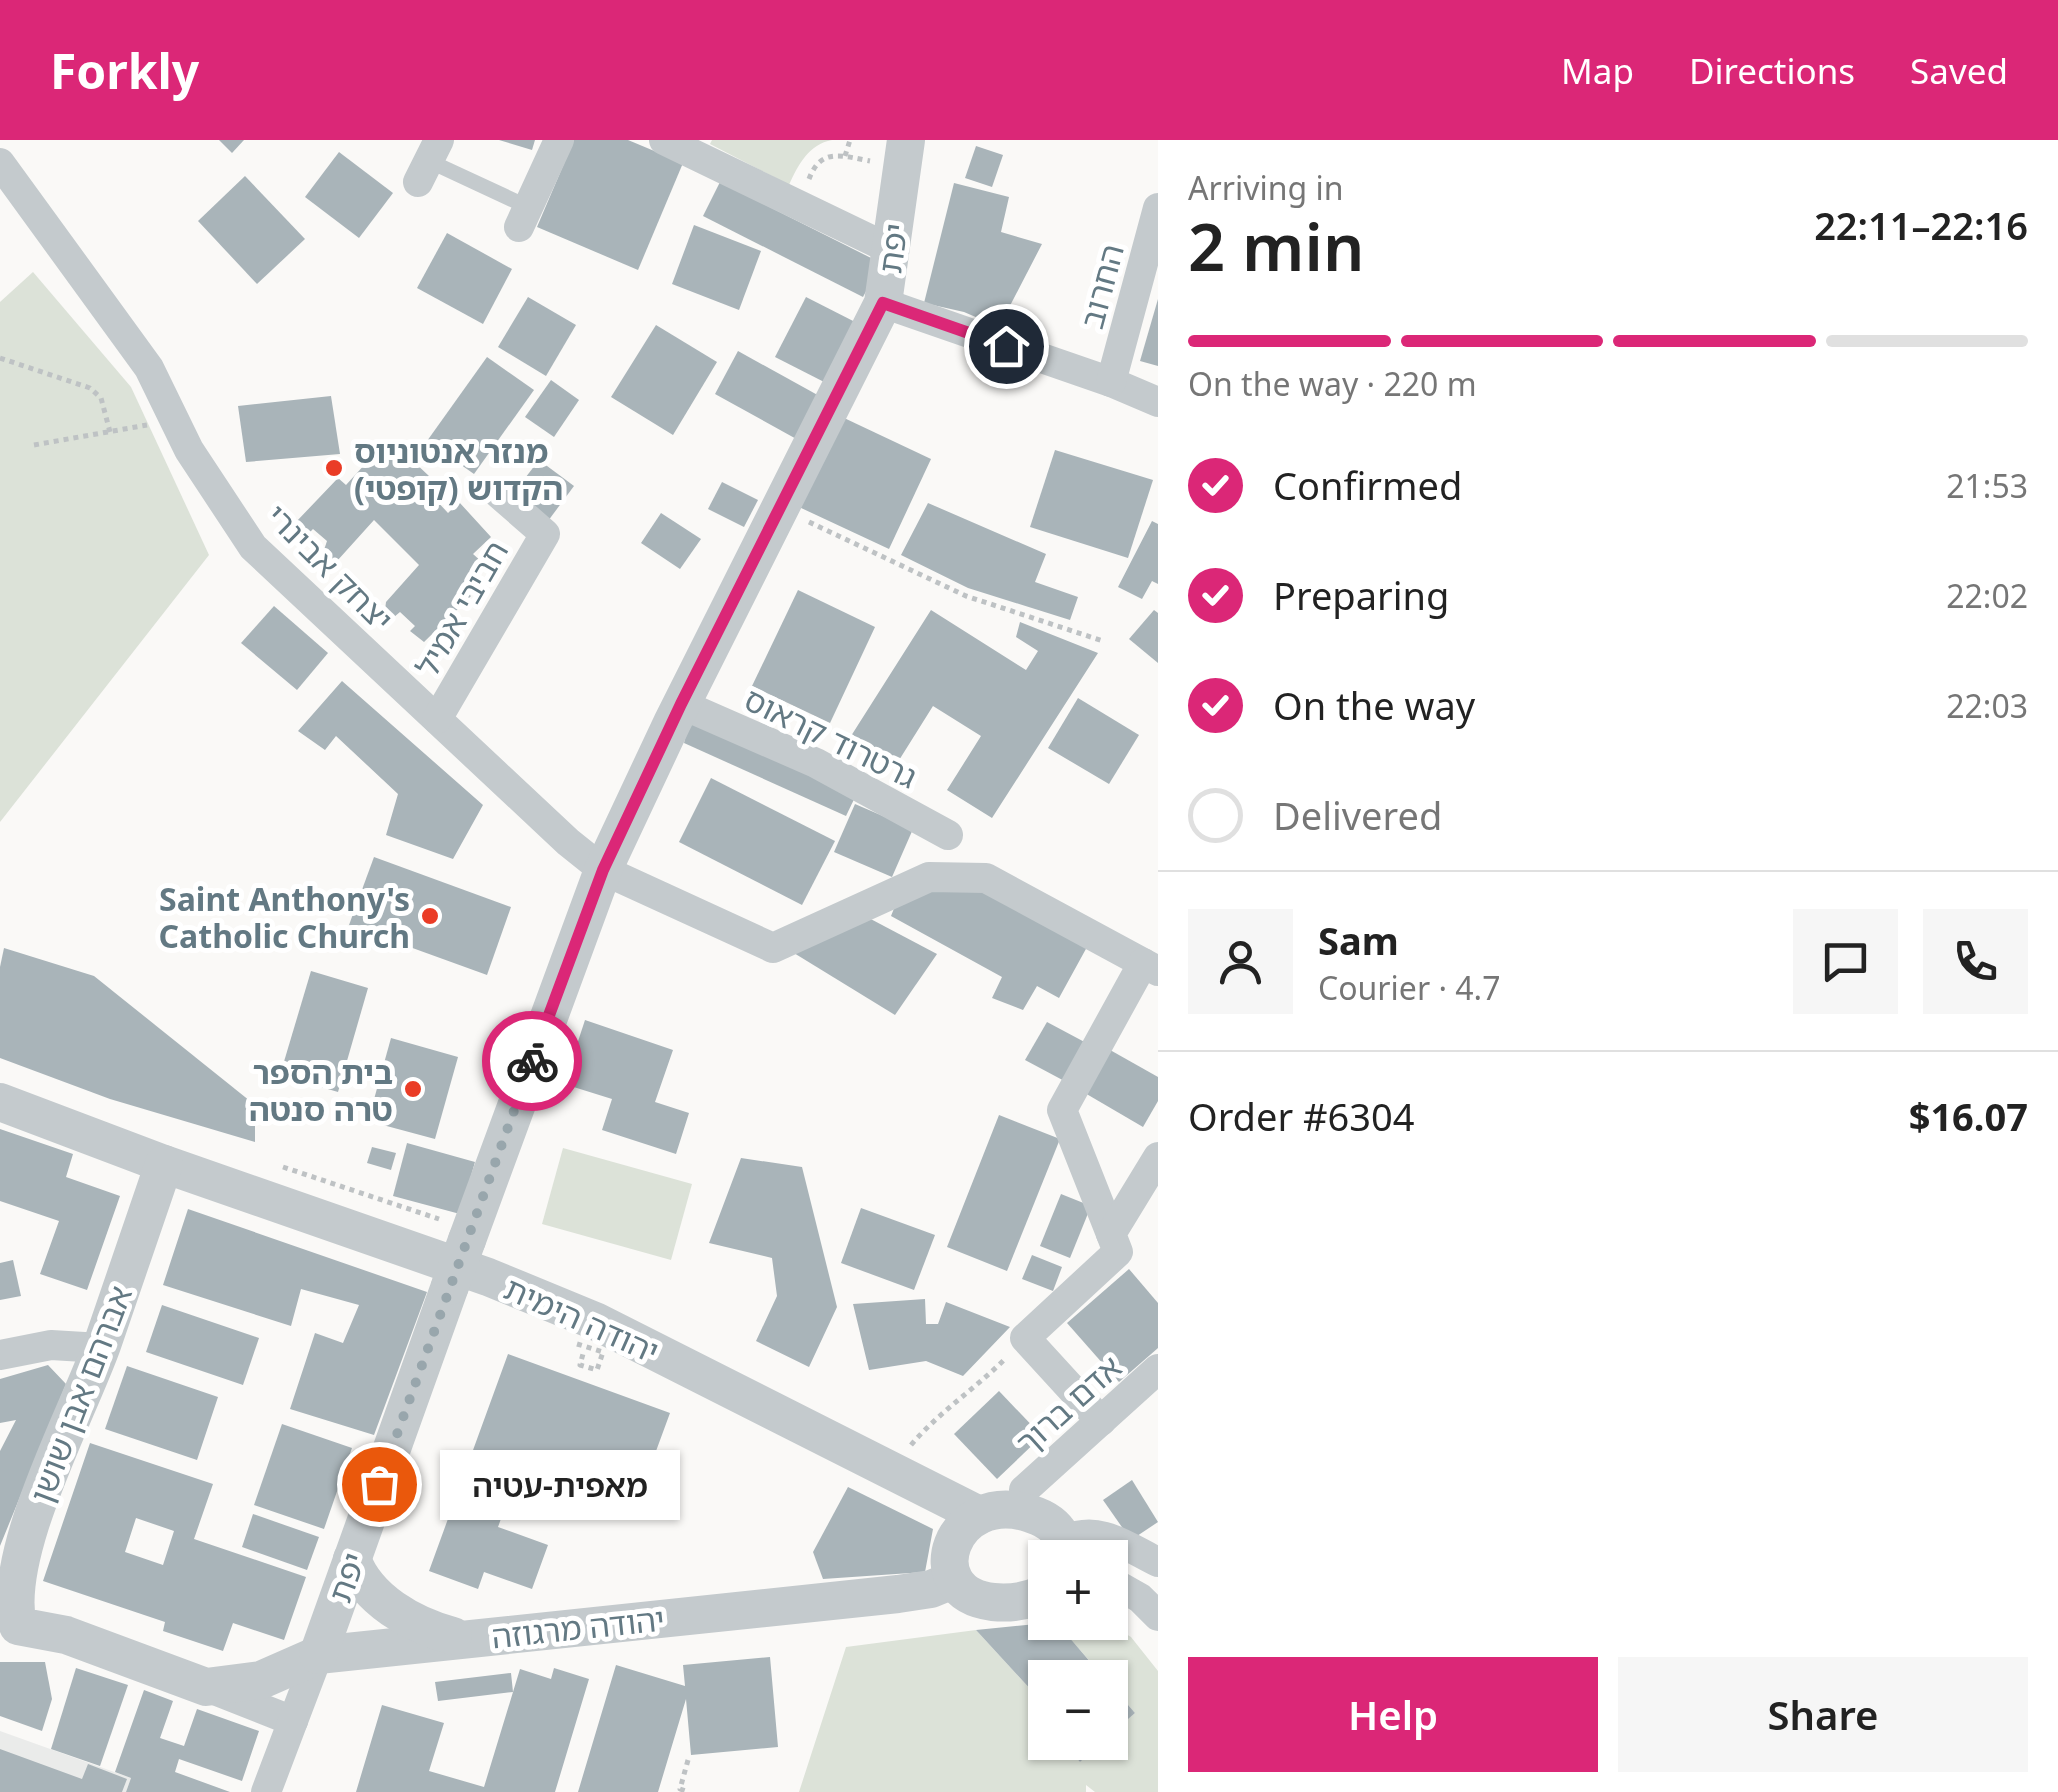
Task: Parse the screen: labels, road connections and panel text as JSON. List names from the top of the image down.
{
  "streets": {
    "street": [
      "יפת",
      "החרוב",
      "יצחק אבינרי",
      "חביבי אמיל",
      "גרטרוד קראוס",
      "יהודה הימית",
      "אברהם אבן שושן",
      "אדם ברוך",
      "יהודה מרגוזה"
    ]
  },
  "crossings": [
    ["יפת", "יצחק אבינרי"],
    ["יפת", "גרטרוד קראוס"],
    ["יפת", "יהודה מרגוזה"],
    ["יצחק אבינרי", "חביבי אמיל"],
    ["יהודה הימית", "אברהם אבן שושן"],
    ["אברהם אבן שושן", "יהודה מרגוזה"]
  ],
  "places": [
    "מנזר אנטוניוס הקדוש (קופטי)",
    "Saint Anthony's Catholic Church",
    "בית הספר טרה סנטה",
    "מאפית-עטיה"
  ],
  "page": {
    "header": "Forkly",
    "nav": ["Map", "Directions", "Saved"],
    "heading": ["2 min", "Arriving in", "22:11–22:16"],
    "panel": [
      "Sam",
      "Courier · 4.7",
      "Order #6304",
      "$16.07"
    ],
    "bar": "On the way · 220 m",
    "list": [
      ["Confirmed", "21:53"],
      ["Preparing", "22:02"],
      ["On the way", "22:03"],
      "Delivered"
    ],
    "bubble": "מאפית-עטיה",
    "map_buttons": ["+", "−"],
    "buttons": ["Help", "Share"]
  }
}
